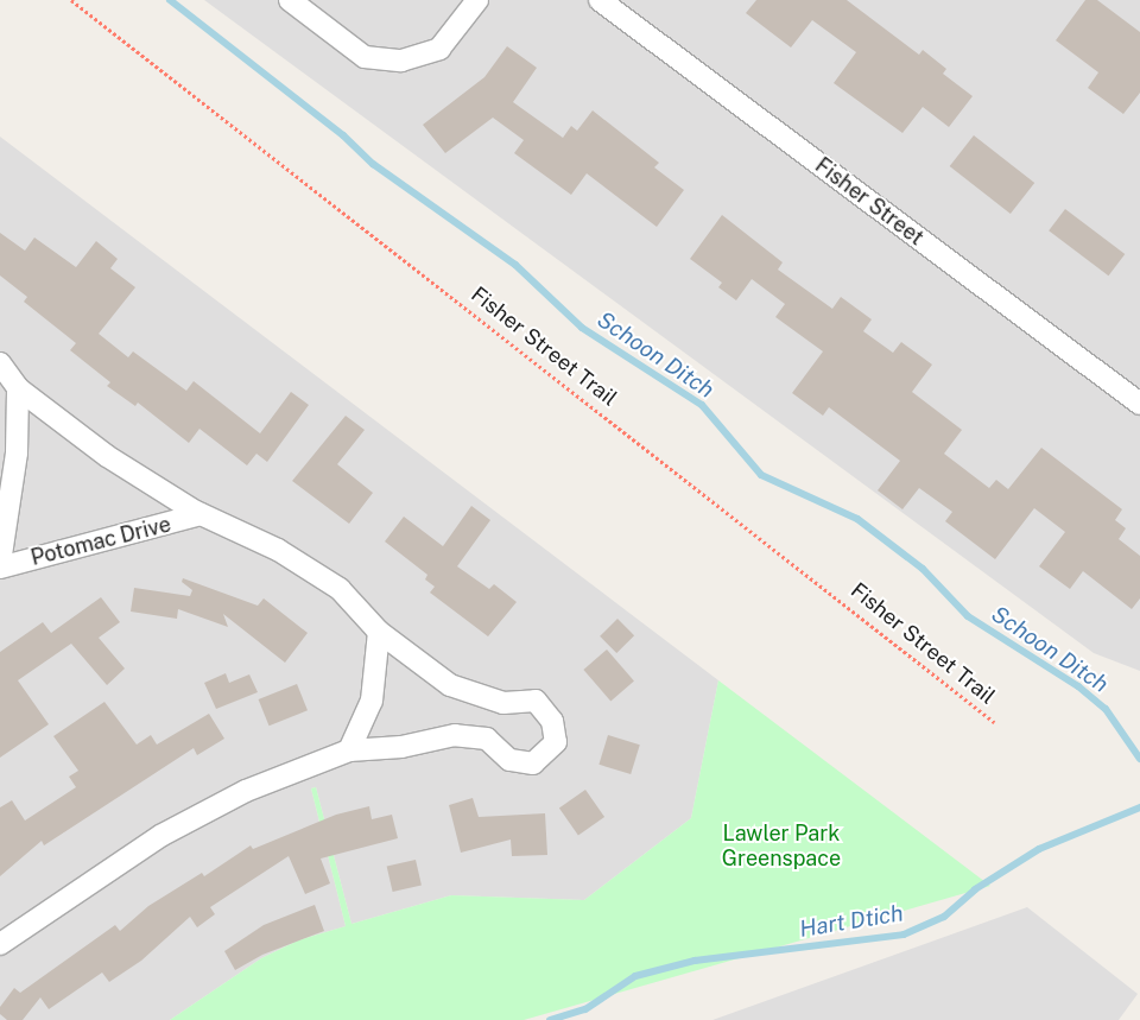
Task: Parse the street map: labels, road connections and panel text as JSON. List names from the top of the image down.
{
  "streets": {
    "street": ["Fisher Street", "Potomac Drive"],
    "path": ["Fisher Street Trail"]
  },
  "water": ["Schoon Ditch", "Hart Dtich"],
  "parks": ["Lawler Park Greenspace"]
}
